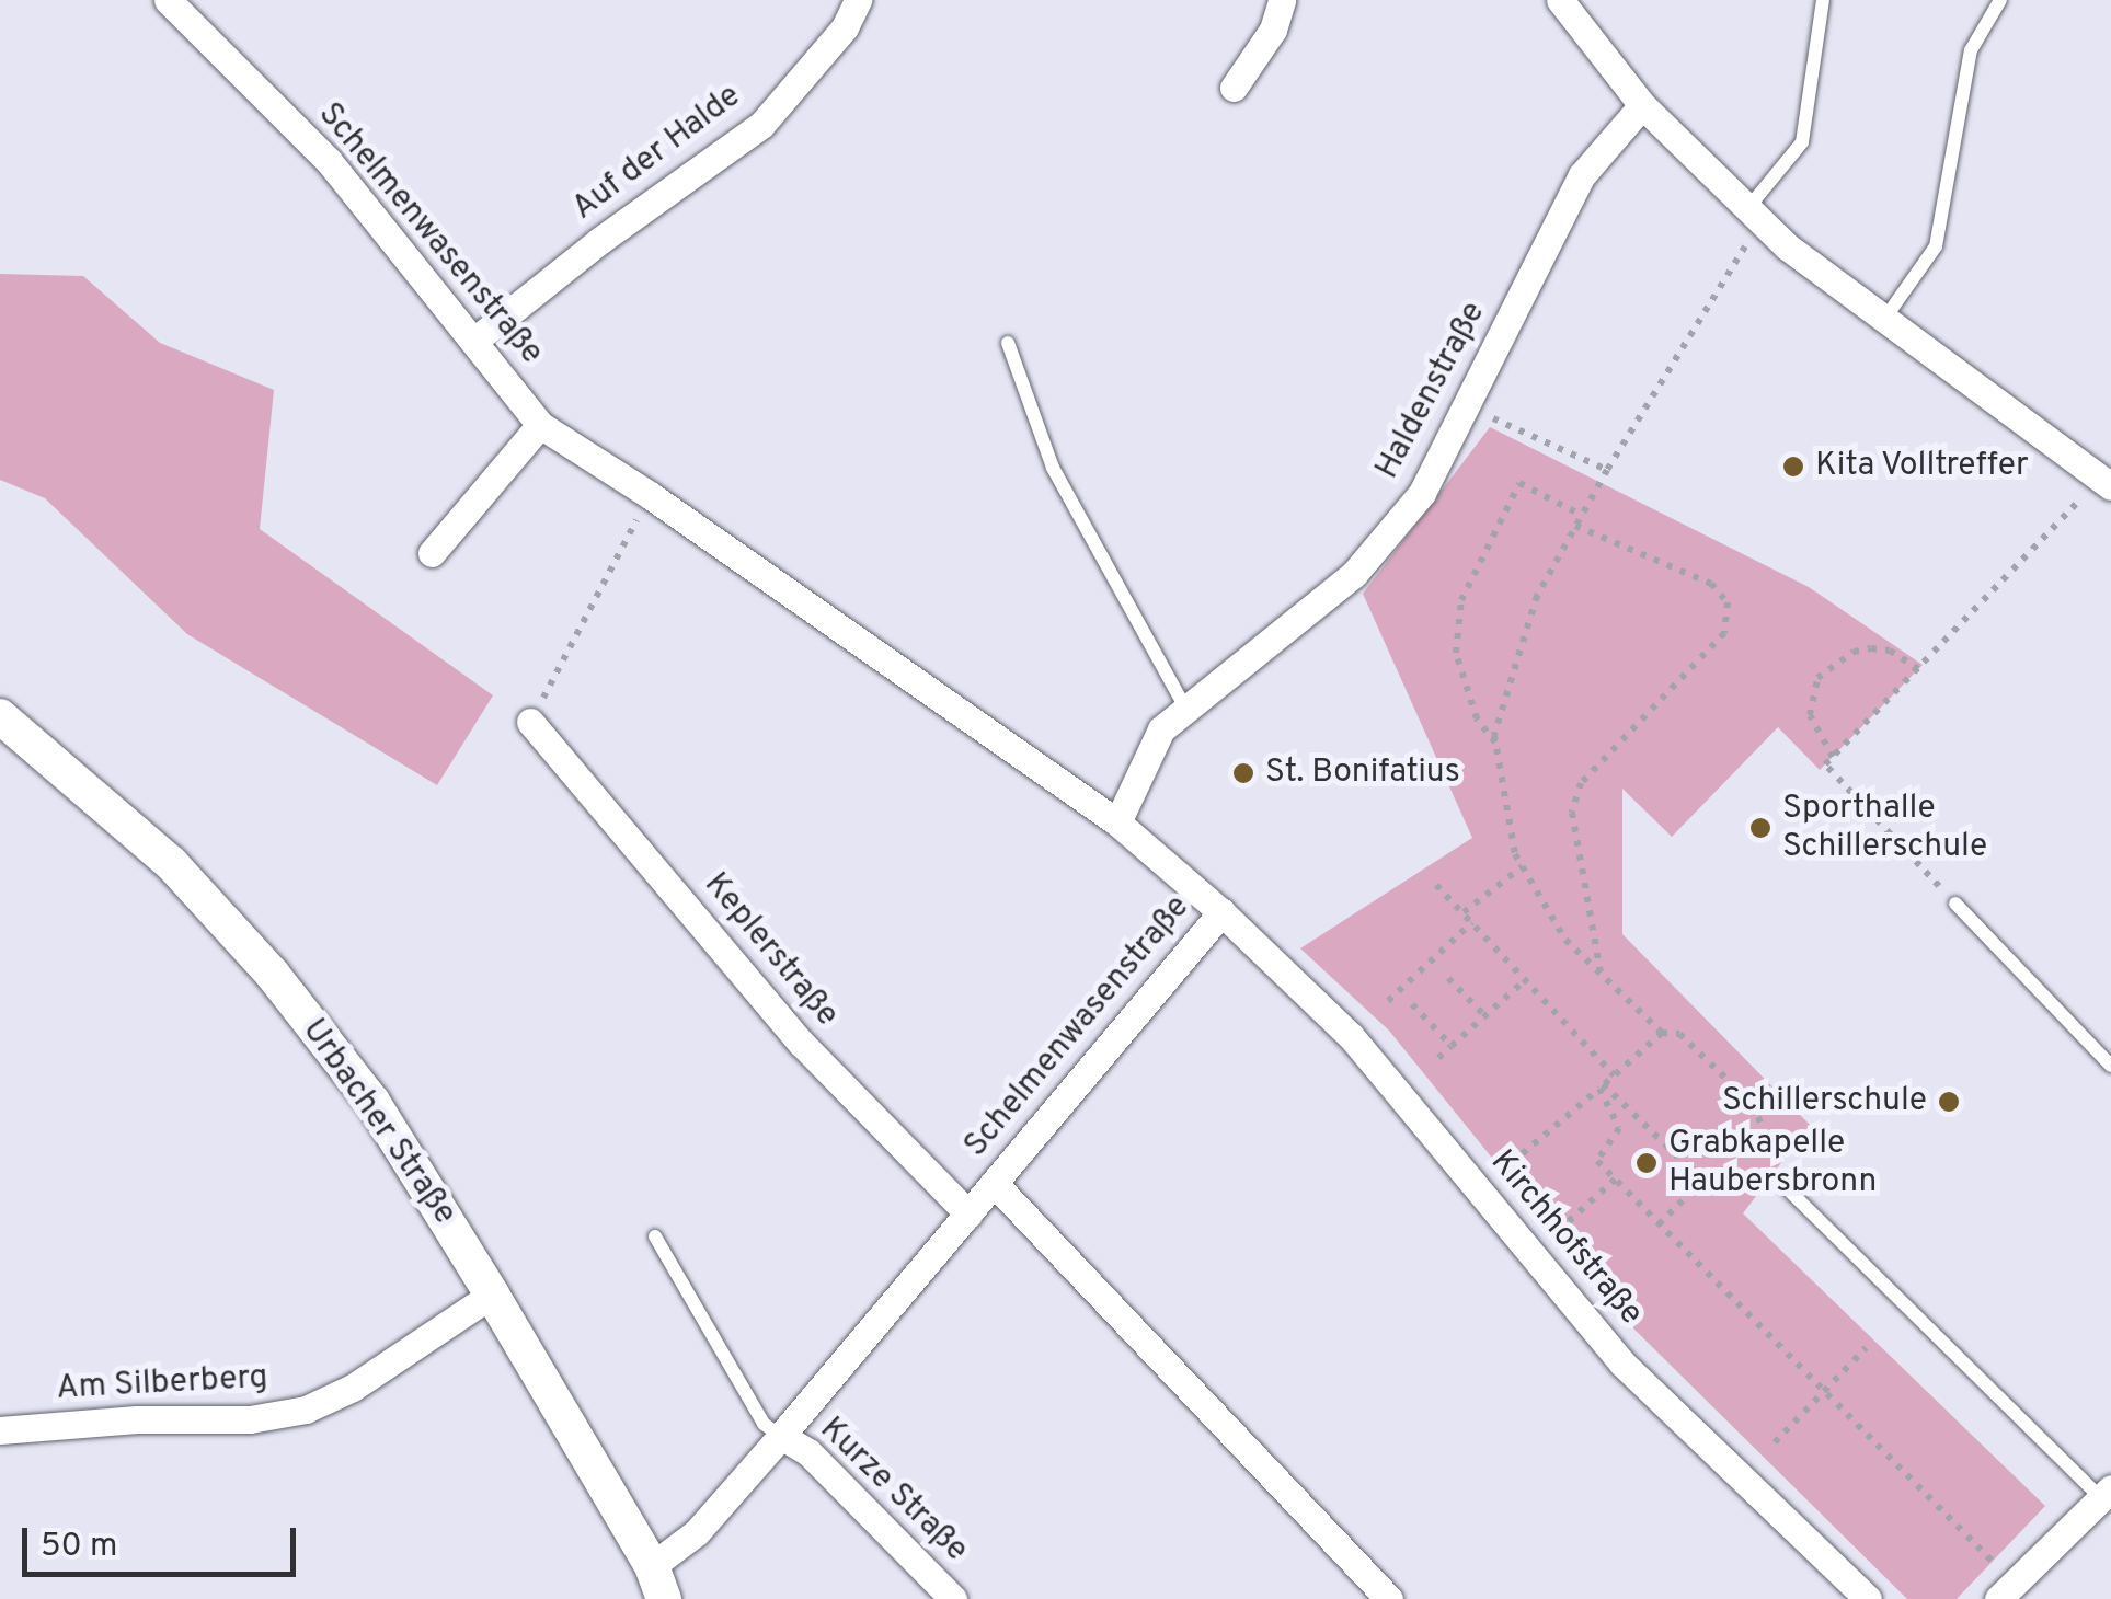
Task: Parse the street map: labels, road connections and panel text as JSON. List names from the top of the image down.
{
  "streets": {
    "street": [
      "Auf der Halde",
      "Schelmenwasenstraße",
      "Haldenstraße",
      "Keplerstraße",
      "Urbacher Straße",
      "Kirchhofstraße",
      "Am Silberberg",
      "Kurze Straße"
    ]
  },
  "crossings": [
    ["Auf der Halde", "Schelmenwasenstraße"],
    ["Schelmenwasenstraße", "Haldenstraße"],
    ["Schelmenwasenstraße", "Keplerstraße"],
    ["Schelmenwasenstraße", "Urbacher Straße"],
    ["Schelmenwasenstraße", "Kirchhofstraße"],
    ["Schelmenwasenstraße", "Kurze Straße"],
    ["Urbacher Straße", "Am Silberberg"]
  ],
  "places": [
    "Kita Volltreffer",
    "St. Bonifatius",
    "Sporthalle Schillerschule",
    "Schillerschule",
    "Grabkapelle Haubersbronn"
  ],
  "scale_bar": "50 m"
}
